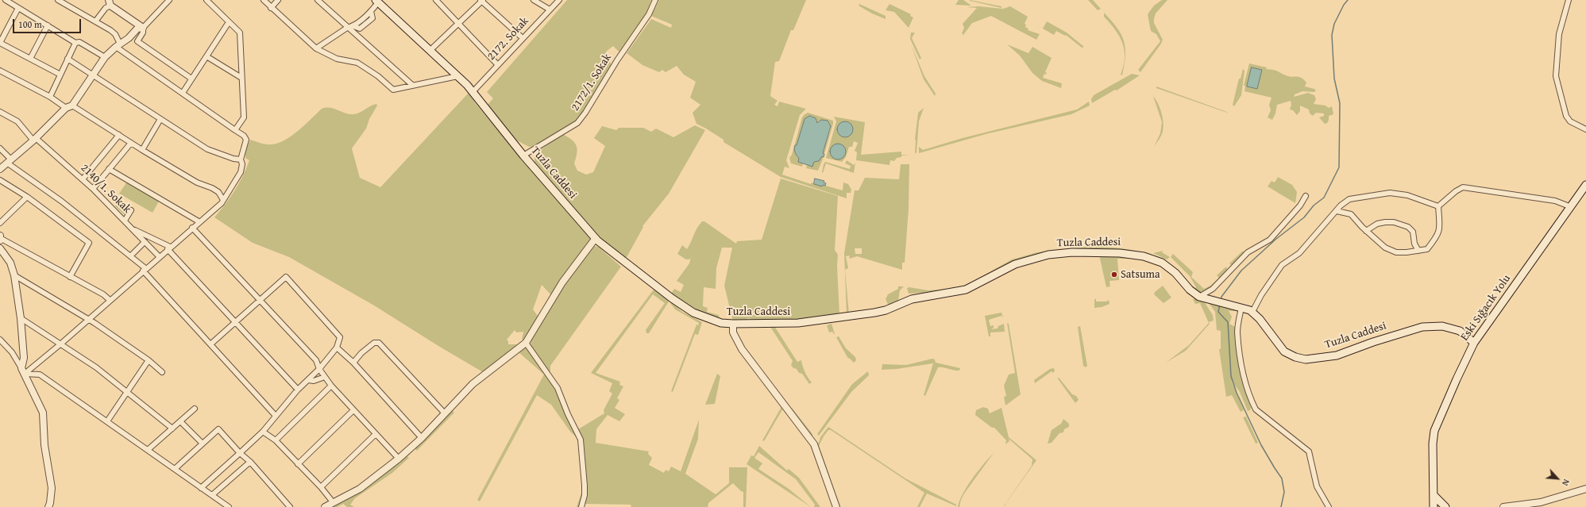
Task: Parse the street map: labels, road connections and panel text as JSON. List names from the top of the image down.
{
  "streets": {
    "main road": ["Tuzla Caddesi", "Eski Sığacık Yolu"],
    "street": ["2172. Sokak", "2172/1. Sokak", "2140/1. Sokak"]
  },
  "crossings": [
    ["2172. Sokak", "Tuzla Caddesi"],
    ["2172/1. Sokak", "Tuzla Caddesi"],
    ["Tuzla Caddesi", "Eski Sığacık Yolu"]
  ],
  "places": ["Satsuma"],
  "scale_bar": "100 m",
  "north": "bottom right"
}
